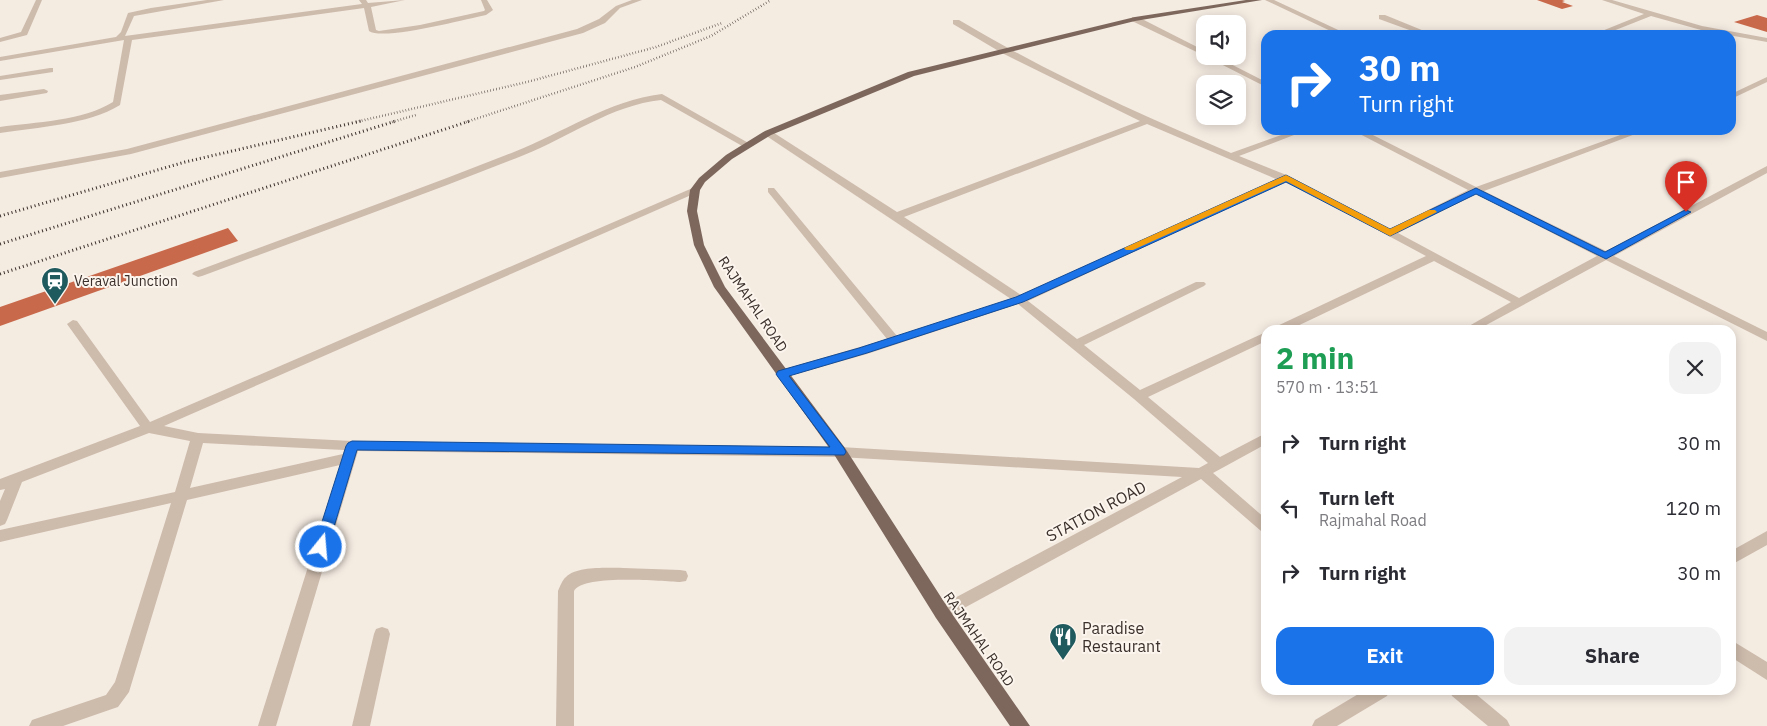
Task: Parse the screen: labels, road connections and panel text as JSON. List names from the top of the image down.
{
  "streets": {
    "main road": ["RAJMAHAL ROAD"],
    "street": ["STATION ROAD"]
  },
  "crossings": [
    ["RAJMAHAL ROAD", "STATION ROAD"]
  ],
  "places": {
    "station": ["Veraval Junction"],
    "restaurant": ["Paradise Restaurant"]
  },
  "page": {
    "turn": ["30 m", "Turn right"],
    "heading": ["2 min", "570 m · 13:51"],
    "list": [
      {
        "name": "Turn right",
        "value": "30 m"
      },
      {
        "name": "Turn left",
        "note": "Rajmahal Road",
        "value": "120 m"
      },
      {
        "name": "Turn right",
        "value": "30 m"
      }
    ],
    "buttons": ["Exit", "Share"]
  }
}
